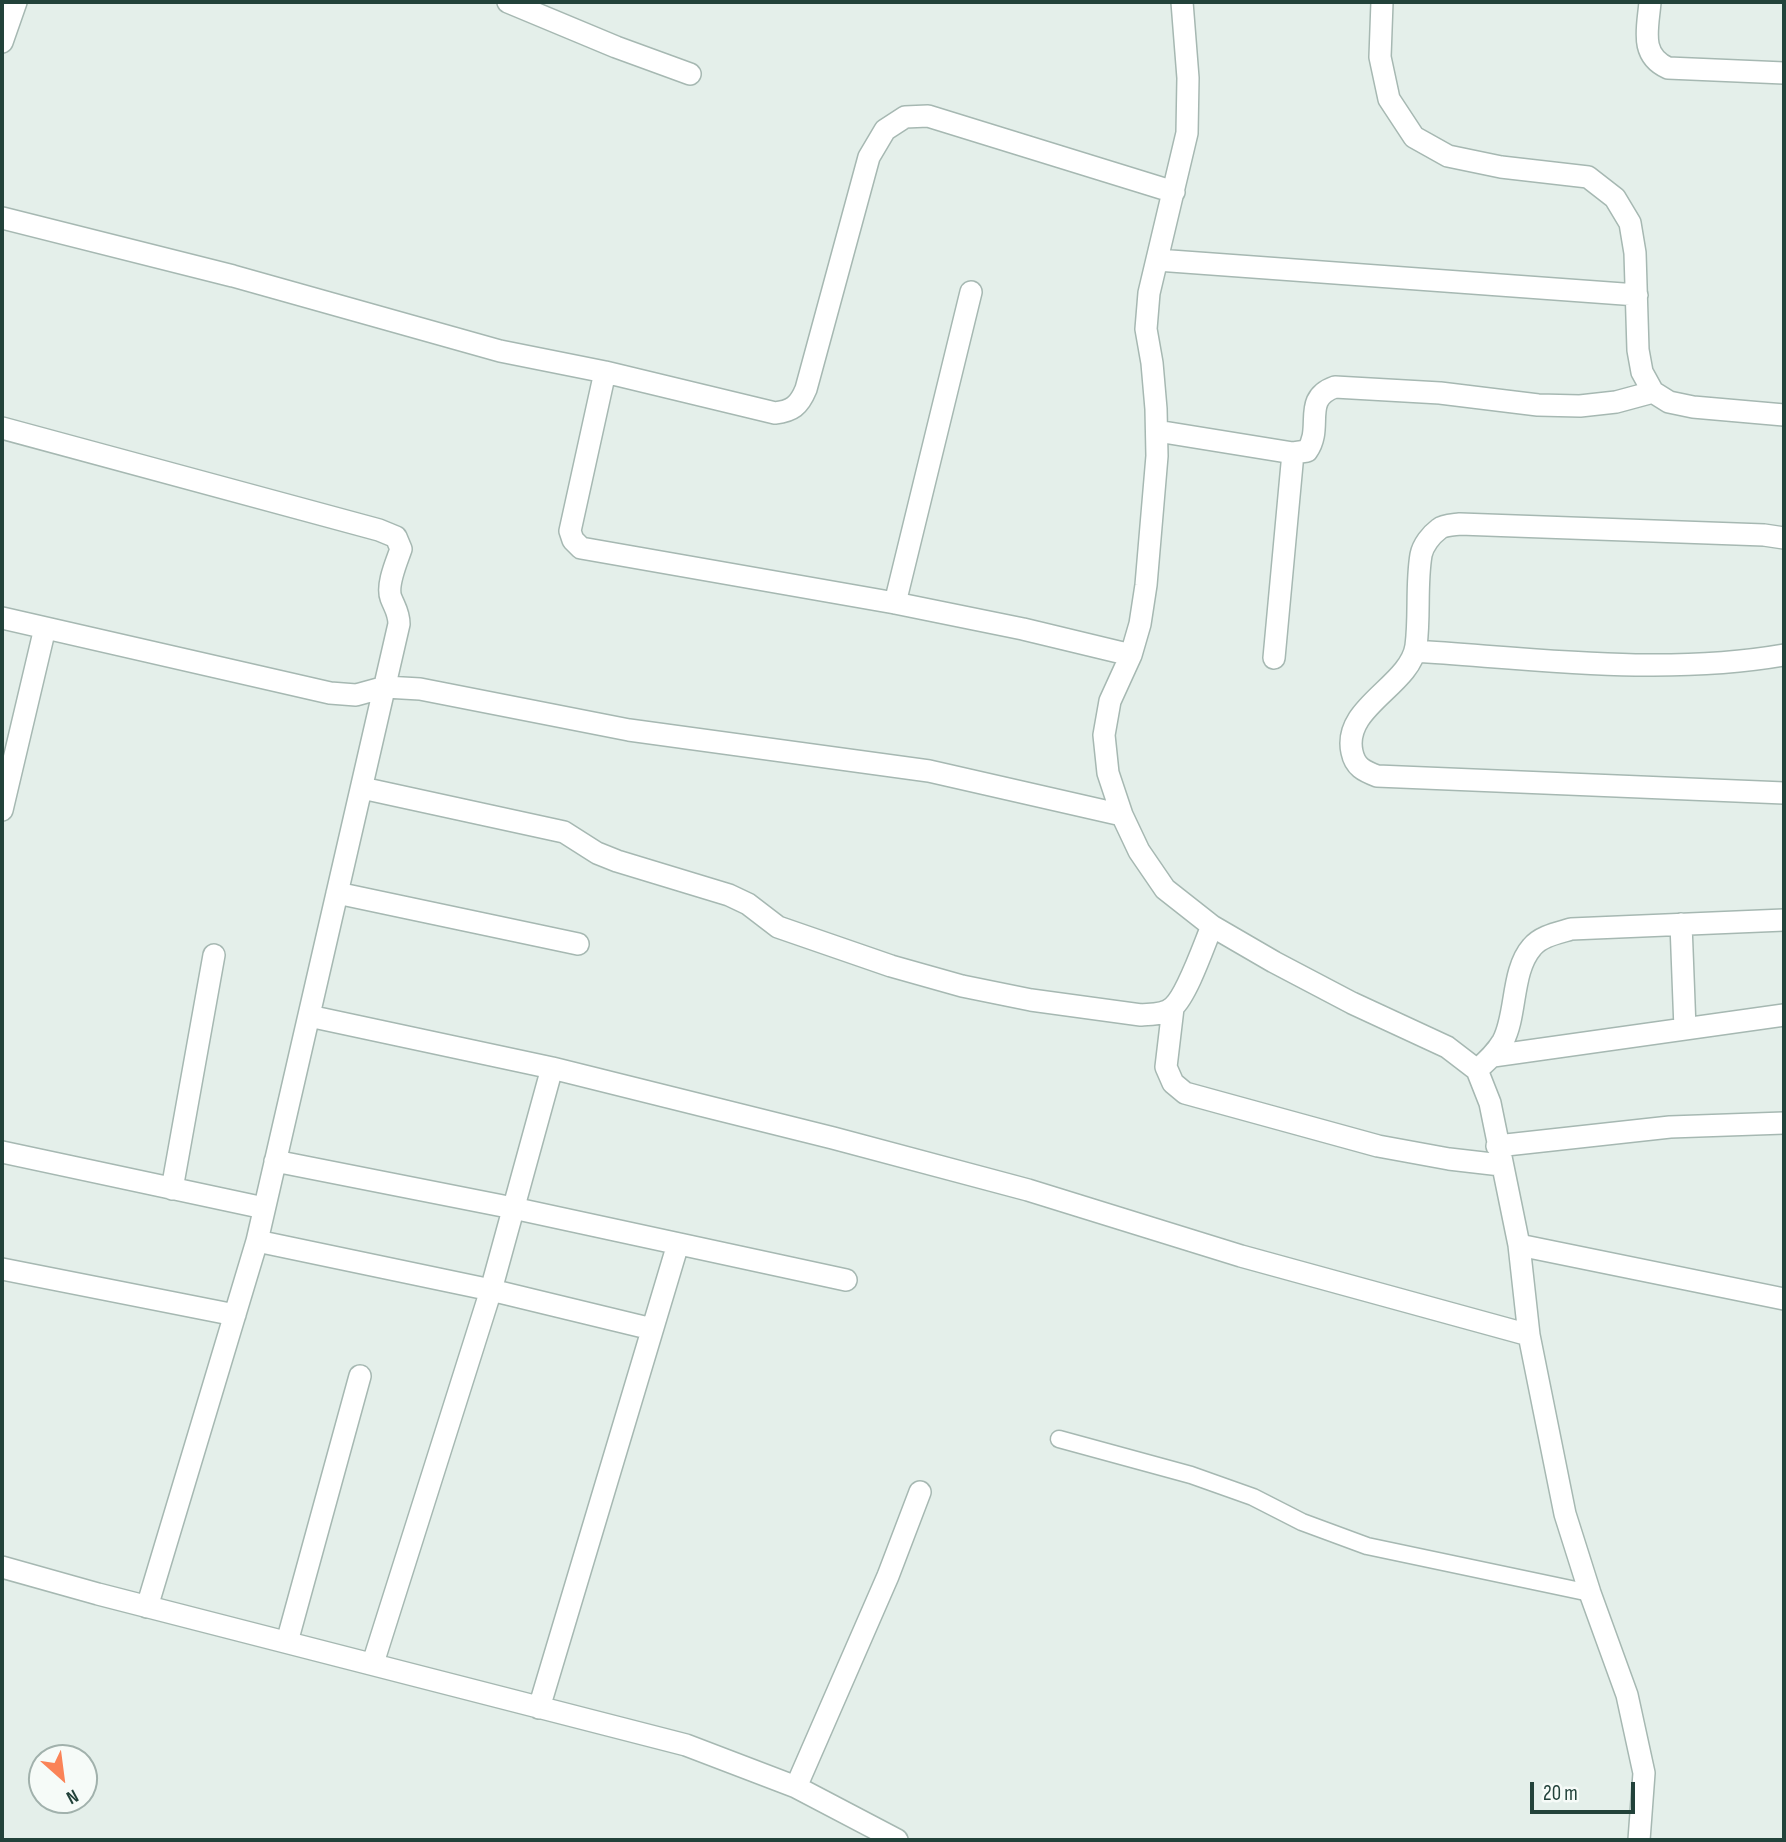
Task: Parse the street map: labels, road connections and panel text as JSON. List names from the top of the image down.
{
  "scale_bar": "20 m",
  "north": "bottom right"
}
